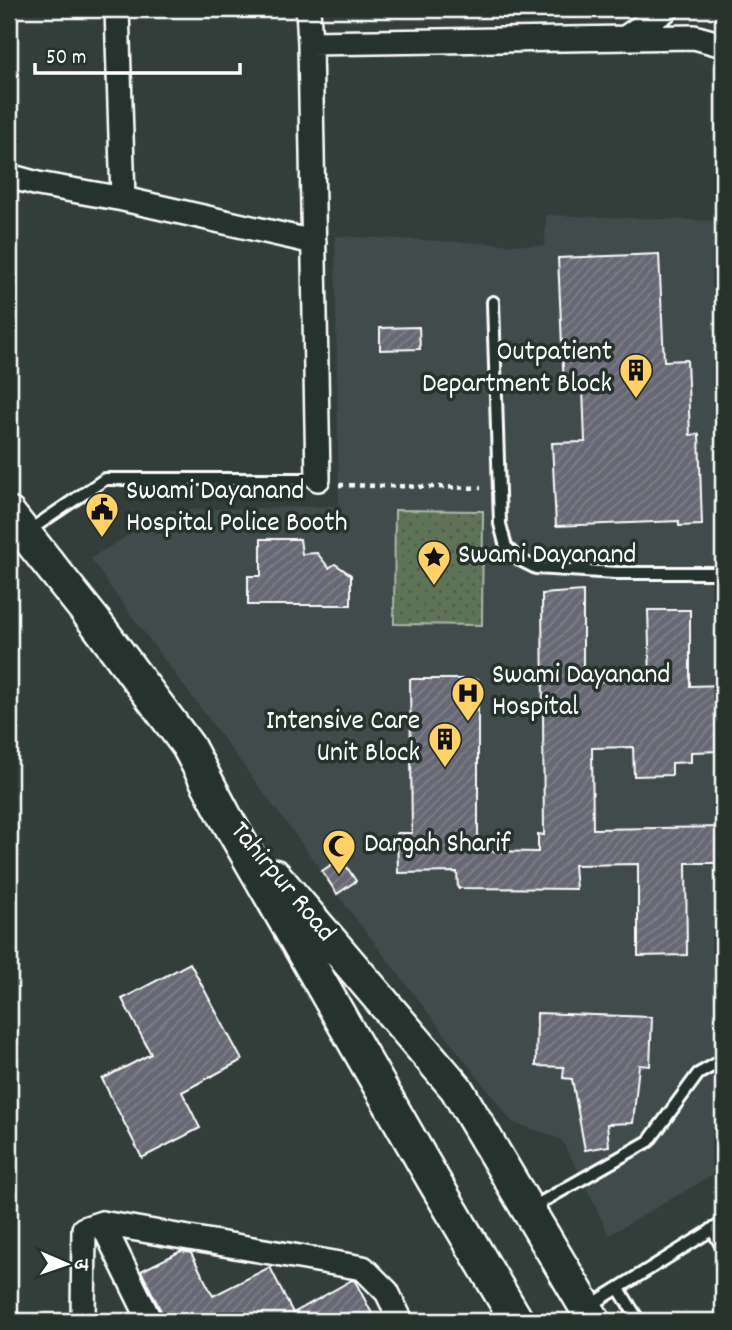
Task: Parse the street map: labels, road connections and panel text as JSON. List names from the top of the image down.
{
  "streets": {
    "main road": ["Tahirpur Road"]
  },
  "places": {
    "building": ["Outpatient Department Block", "Intensive Care Unit Block"],
    "public building": ["Swami Dayanand Hospital Police Booth"],
    "place": ["Swami Dayanand"],
    "hospital": ["Swami Dayanand Hospital"],
    "mosque": ["Dargah Sharif"]
  },
  "scale_bar": "50 m",
  "north": "right"
}
